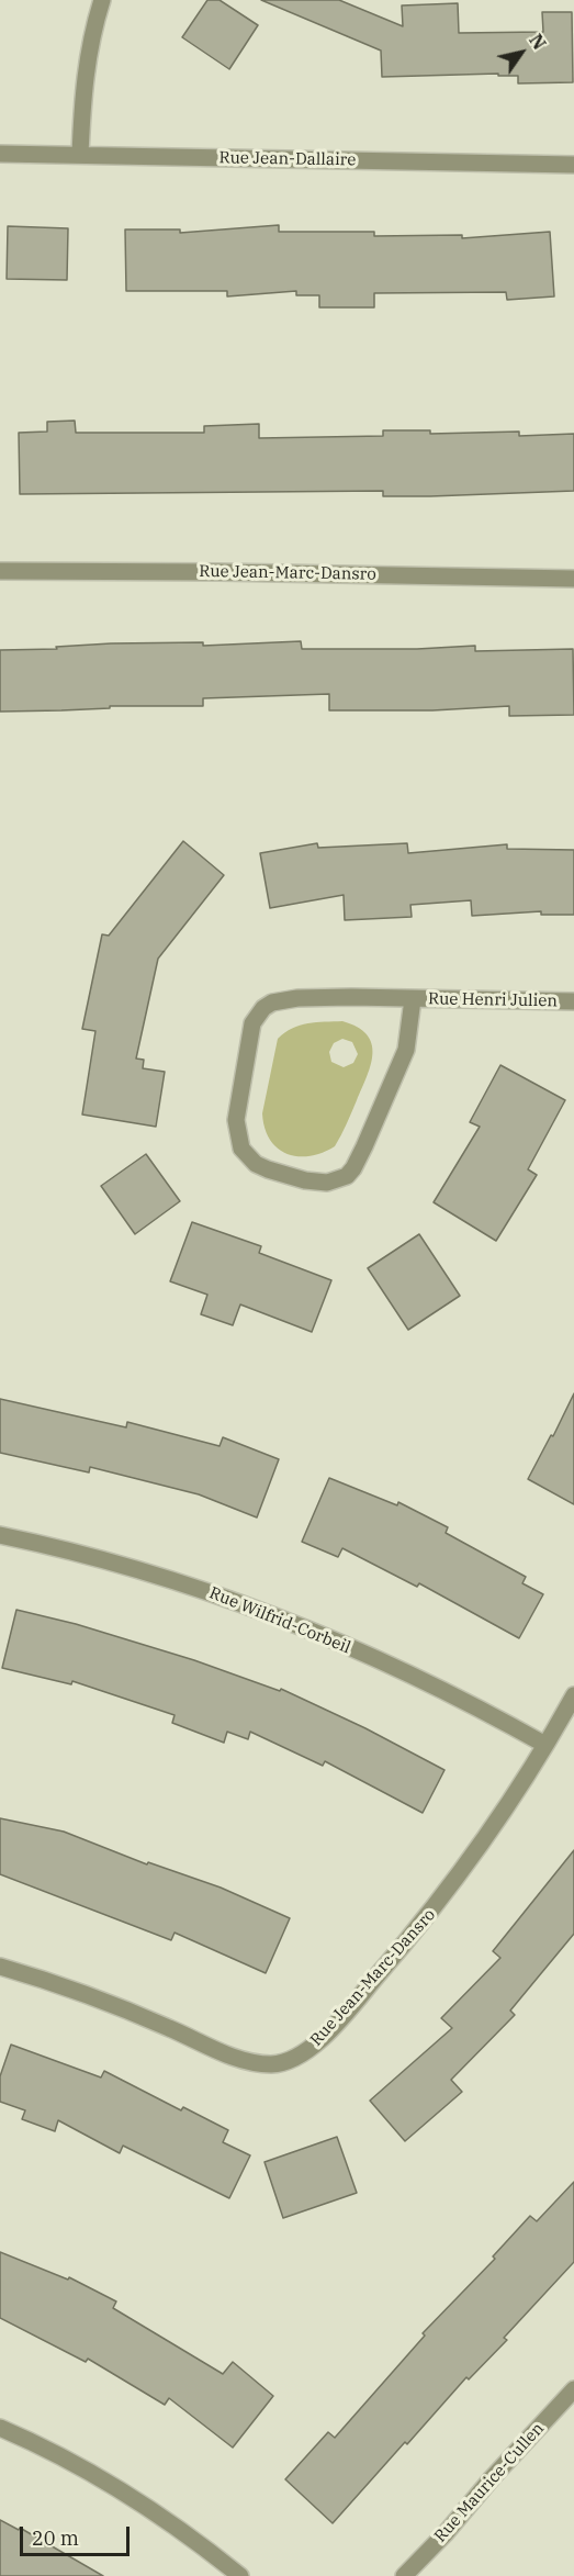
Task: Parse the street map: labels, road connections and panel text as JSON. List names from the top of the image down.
{
  "streets": {
    "street": [
      "Rue Jean-Dallaire",
      "Rue Jean-Marc-Dansro",
      "Rue Henri Julien",
      "Rue Wilfrid-Corbeil",
      "Rue Maurice-Cullen"
    ]
  },
  "crossings": [
    ["Rue Jean-Marc-Dansro", "Rue Wilfrid-Corbeil"]
  ],
  "scale_bar": "20 m",
  "north": "top right"
}
